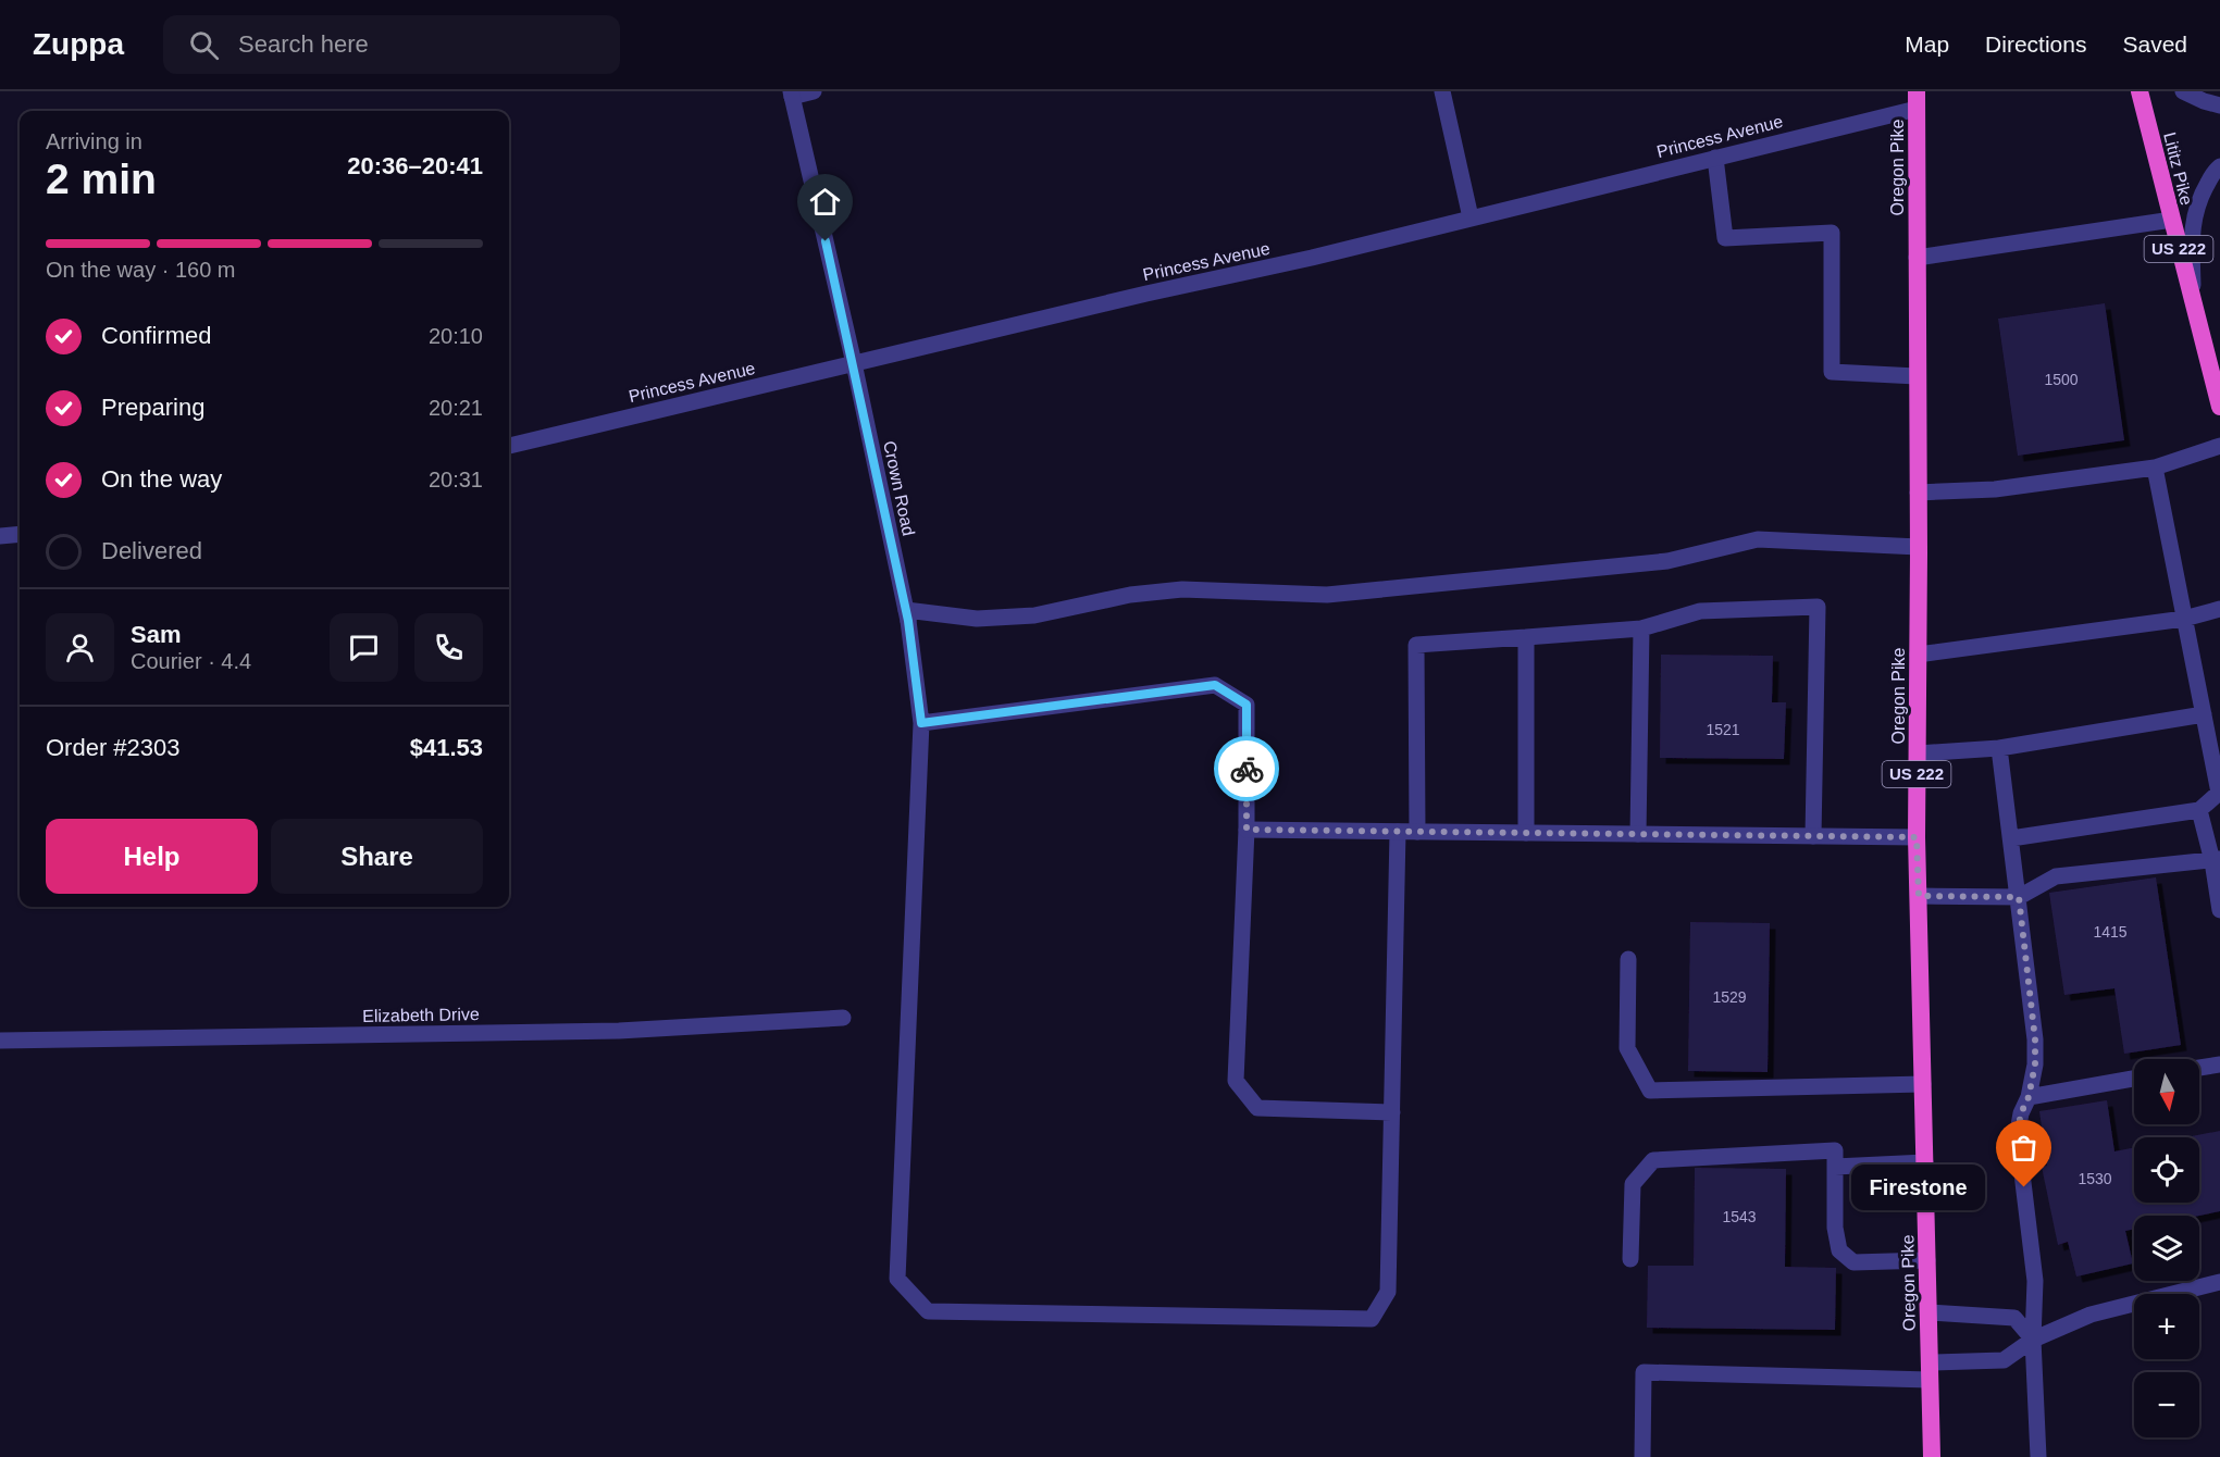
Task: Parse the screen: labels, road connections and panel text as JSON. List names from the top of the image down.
{
  "streets": {
    "highway": ["Oregon Pike", "Lititz Pike", "US 222"],
    "street": ["Princess Avenue", "Crown Road", "Elizabeth Drive"]
  },
  "crossings": [
    ["Princess Avenue", "Oregon Pike"],
    ["Princess Avenue", "Crown Road"]
  ],
  "places": ["Firestone"],
  "house_numbers": [
    "1500",
    "1521",
    "1415",
    "1529",
    "1530",
    "1543"
  ],
  "north": "bottom",
  "page": {
    "header": "Zuppa",
    "search": "Search here",
    "nav": ["Map", "Directions", "Saved"],
    "heading": ["2 min", "Arriving in", "20:36–20:41"],
    "panel": [
      "Sam",
      "Courier · 4.4",
      "Order #2303",
      "$41.53"
    ],
    "bar": "On the way · 160 m",
    "list": [
      ["Confirmed", "20:10"],
      ["Preparing", "20:21"],
      ["On the way", "20:31"],
      "Delivered"
    ],
    "buttons": ["Help", "Share"],
    "map_buttons": ["+", "−"],
    "bubble": "Firestone"
  }
}
